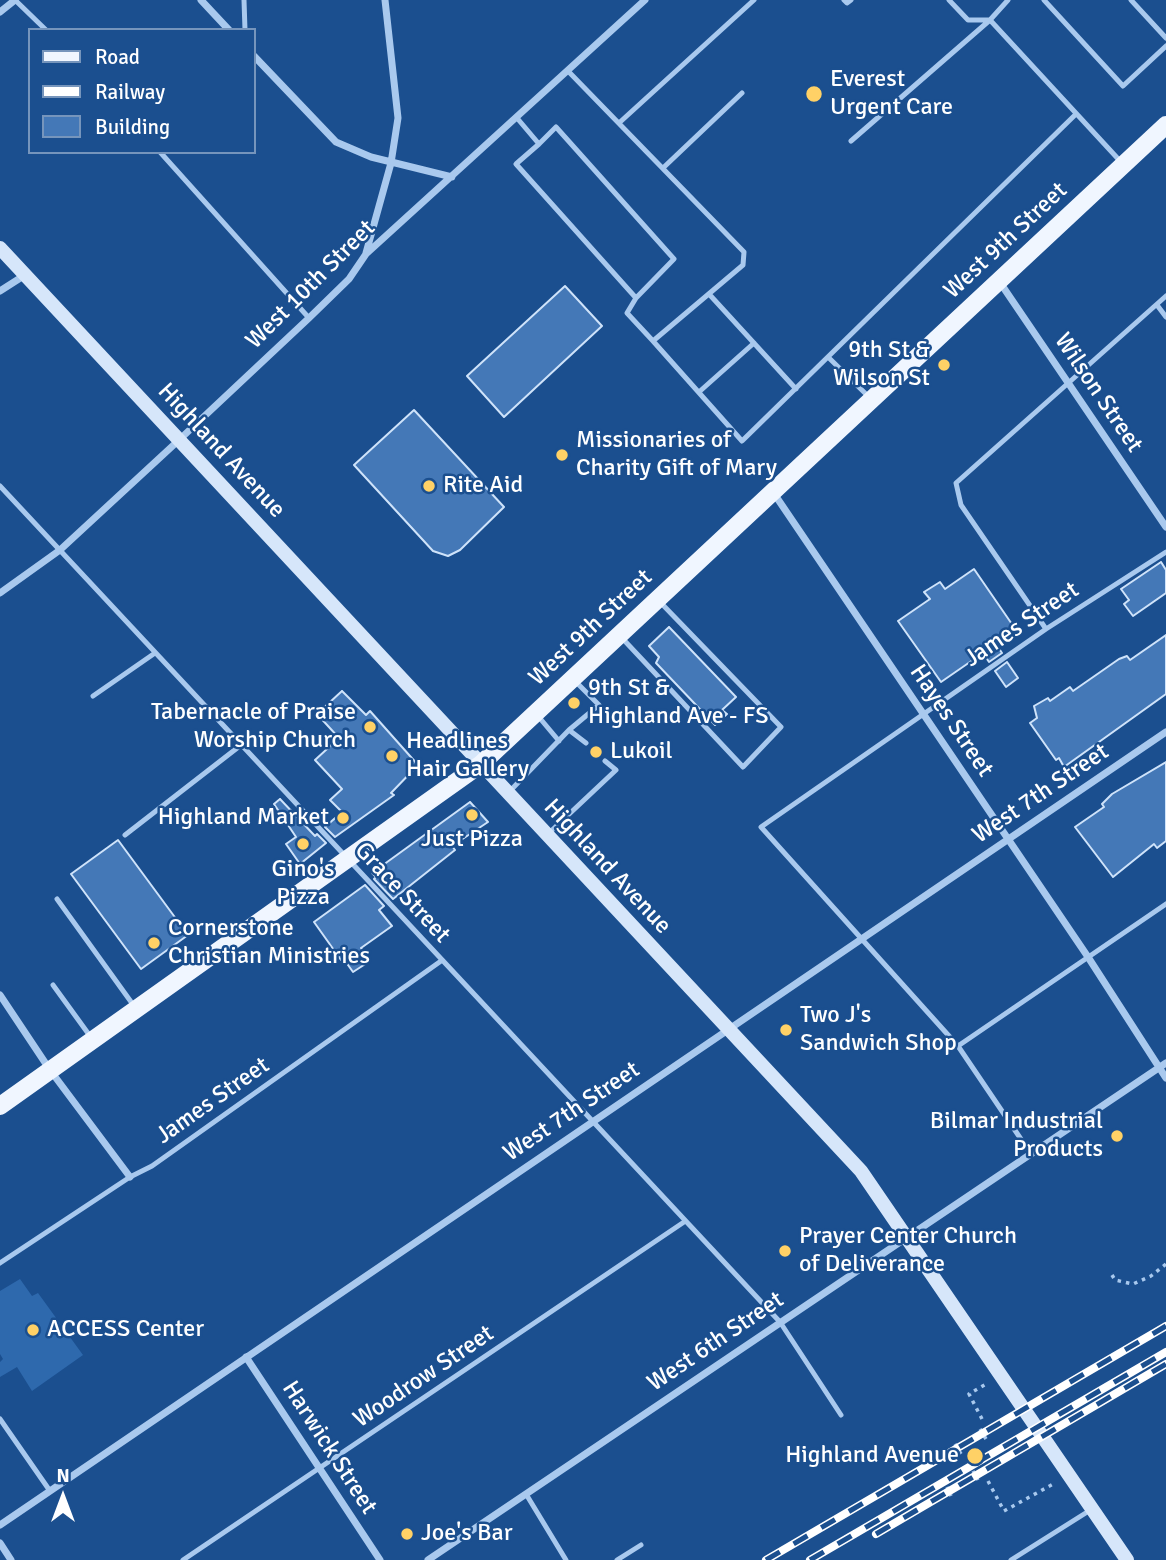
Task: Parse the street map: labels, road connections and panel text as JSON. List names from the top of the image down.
{
  "streets": {
    "main road": ["West 9th Street", "Highland Avenue"],
    "street": [
      "West 10th Street",
      "Wilson Street",
      "Hayes Street",
      "West 7th Street",
      "West 6th Street",
      "Harwick Street"
    ],
    "lane": ["James Street", "Grace Street", "Woodrow Street"]
  },
  "crossings": [
    ["West 9th Street", "Wilson Street"],
    ["West 9th Street", "Highland Avenue"],
    ["West 9th Street", "Hayes Street"],
    ["West 9th Street", "Grace Street"],
    ["West 10th Street", "Highland Avenue"],
    ["West 10th Street", "Grace Street"],
    ["Highland Avenue", "West 7th Street"],
    ["Highland Avenue", "West 6th Street"],
    ["James Street", "Hayes Street"],
    ["James Street", "West 7th Street"],
    ["James Street", "Grace Street"],
    ["Hayes Street", "West 7th Street"],
    ["Hayes Street", "West 6th Street"],
    ["West 7th Street", "Grace Street"],
    ["West 7th Street", "Harwick Street"],
    ["Grace Street", "West 6th Street"],
    ["Grace Street", "Woodrow Street"],
    ["Woodrow Street", "Harwick Street"]
  ],
  "places": [
    "Everest Urgent Care",
    "9th St & Wilson St",
    "Missionaries of Charity Gift of Mary",
    "Rite Aid",
    "9th St & Highland Ave - FS",
    "Tabernacle of Praise Worship Church",
    "Lukoil",
    "Headlines Hair Gallery",
    "Just Pizza",
    "Highland Market",
    "Gino's Pizza",
    "Cornerstone Christian Ministries",
    "Two J's Sandwich Shop",
    "Bilmar Industrial Products",
    "Prayer Center Church of Deliverance",
    "ACCESS Center",
    "Highland Avenue",
    "Joe's Bar"
  ],
  "legend": ["Road", "Railway", "Building"],
  "north": "top"
}
